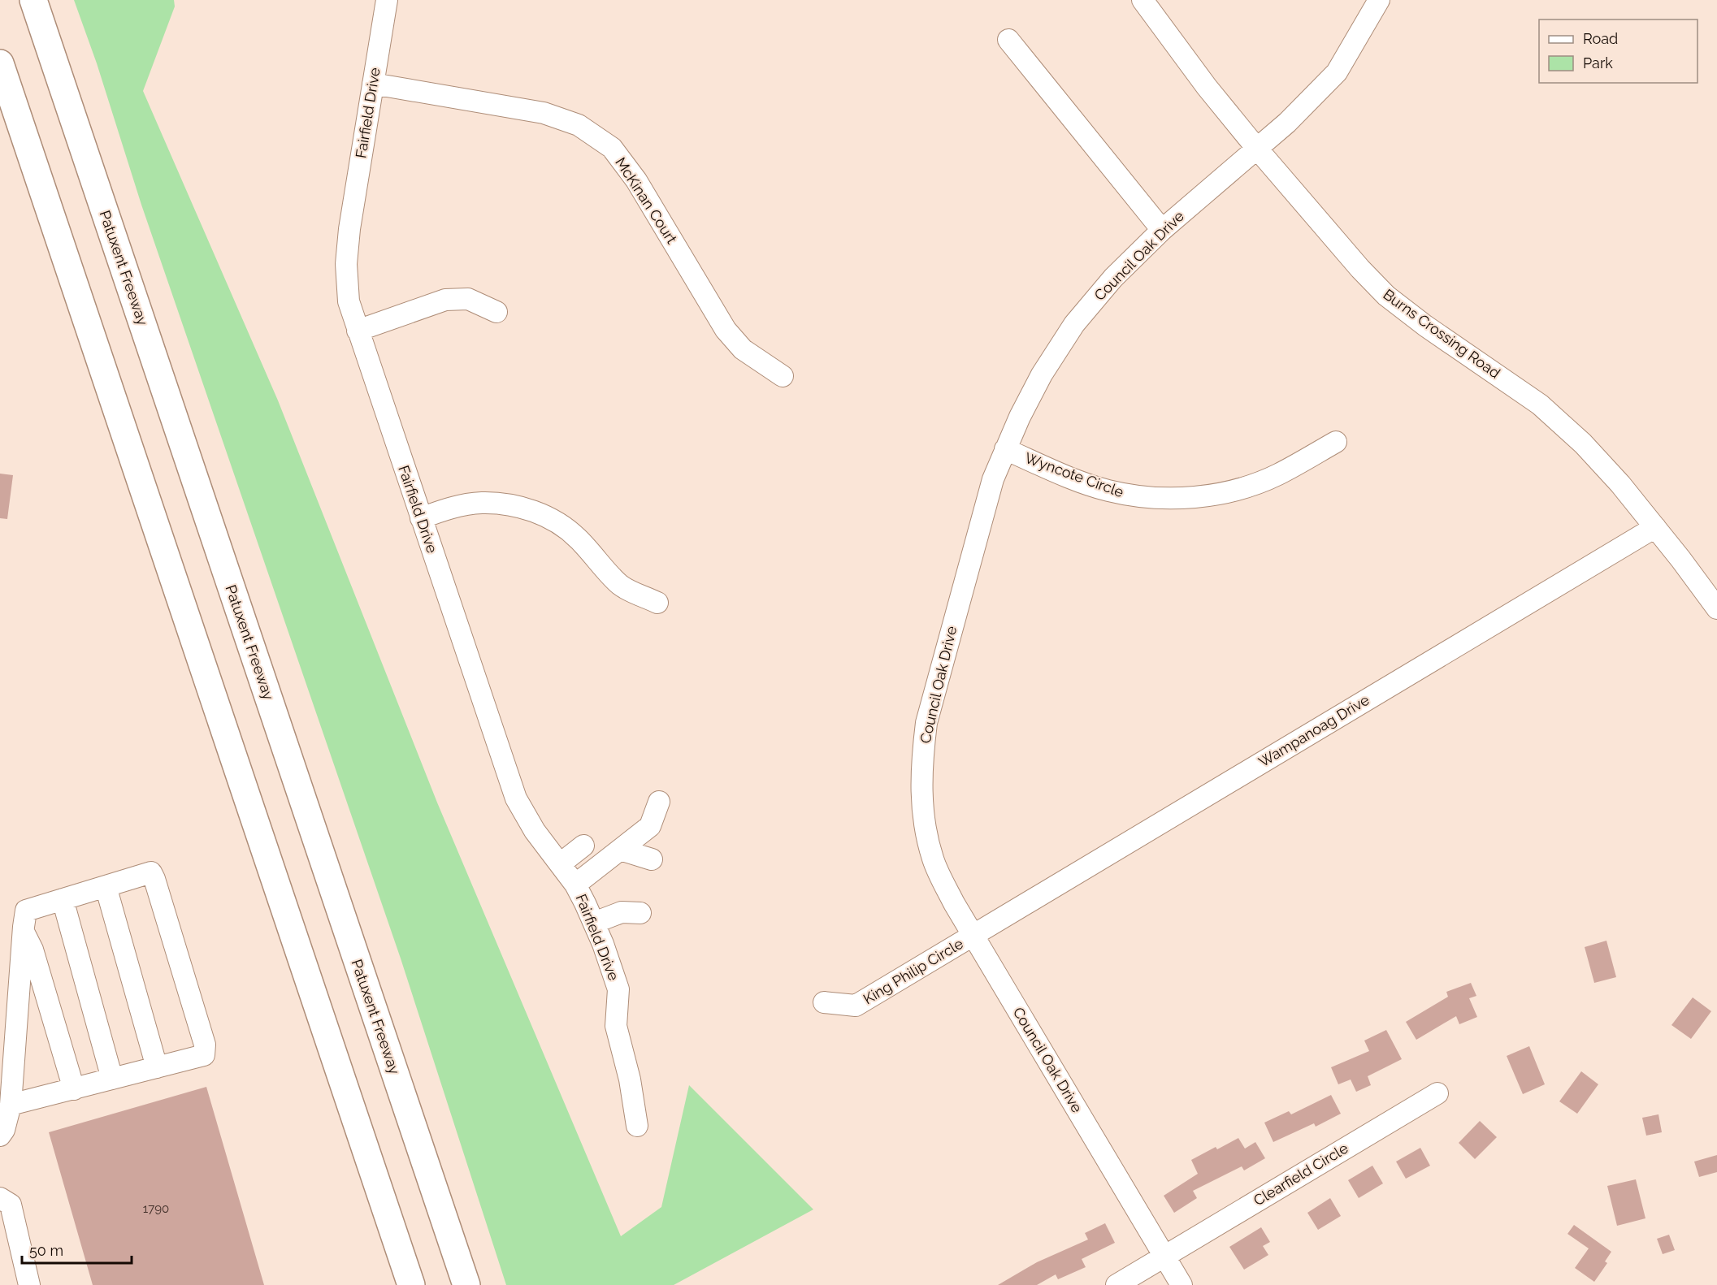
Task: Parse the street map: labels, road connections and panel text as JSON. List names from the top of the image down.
{
  "streets": {
    "highway": ["Patuxent Freeway"],
    "street": [
      "Fairfield Drive",
      "McKinan Court",
      "Council Oak Drive",
      "Burns Crossing Road",
      "Wyncote Circle",
      "Wampanoag Drive",
      "King Philip Circle",
      "Clearfield Circle"
    ]
  },
  "crossings": [
    ["Fairfield Drive", "McKinan Court"],
    ["Council Oak Drive", "Burns Crossing Road"],
    ["Council Oak Drive", "Wyncote Circle"],
    ["Council Oak Drive", "Wampanoag Drive"],
    ["Council Oak Drive", "King Philip Circle"],
    ["Council Oak Drive", "Clearfield Circle"],
    ["Burns Crossing Road", "Wampanoag Drive"],
    ["Wampanoag Drive", "King Philip Circle"]
  ],
  "house_numbers": ["1790"],
  "legend": ["Road", "Park"],
  "scale_bar": "50 m"
}
